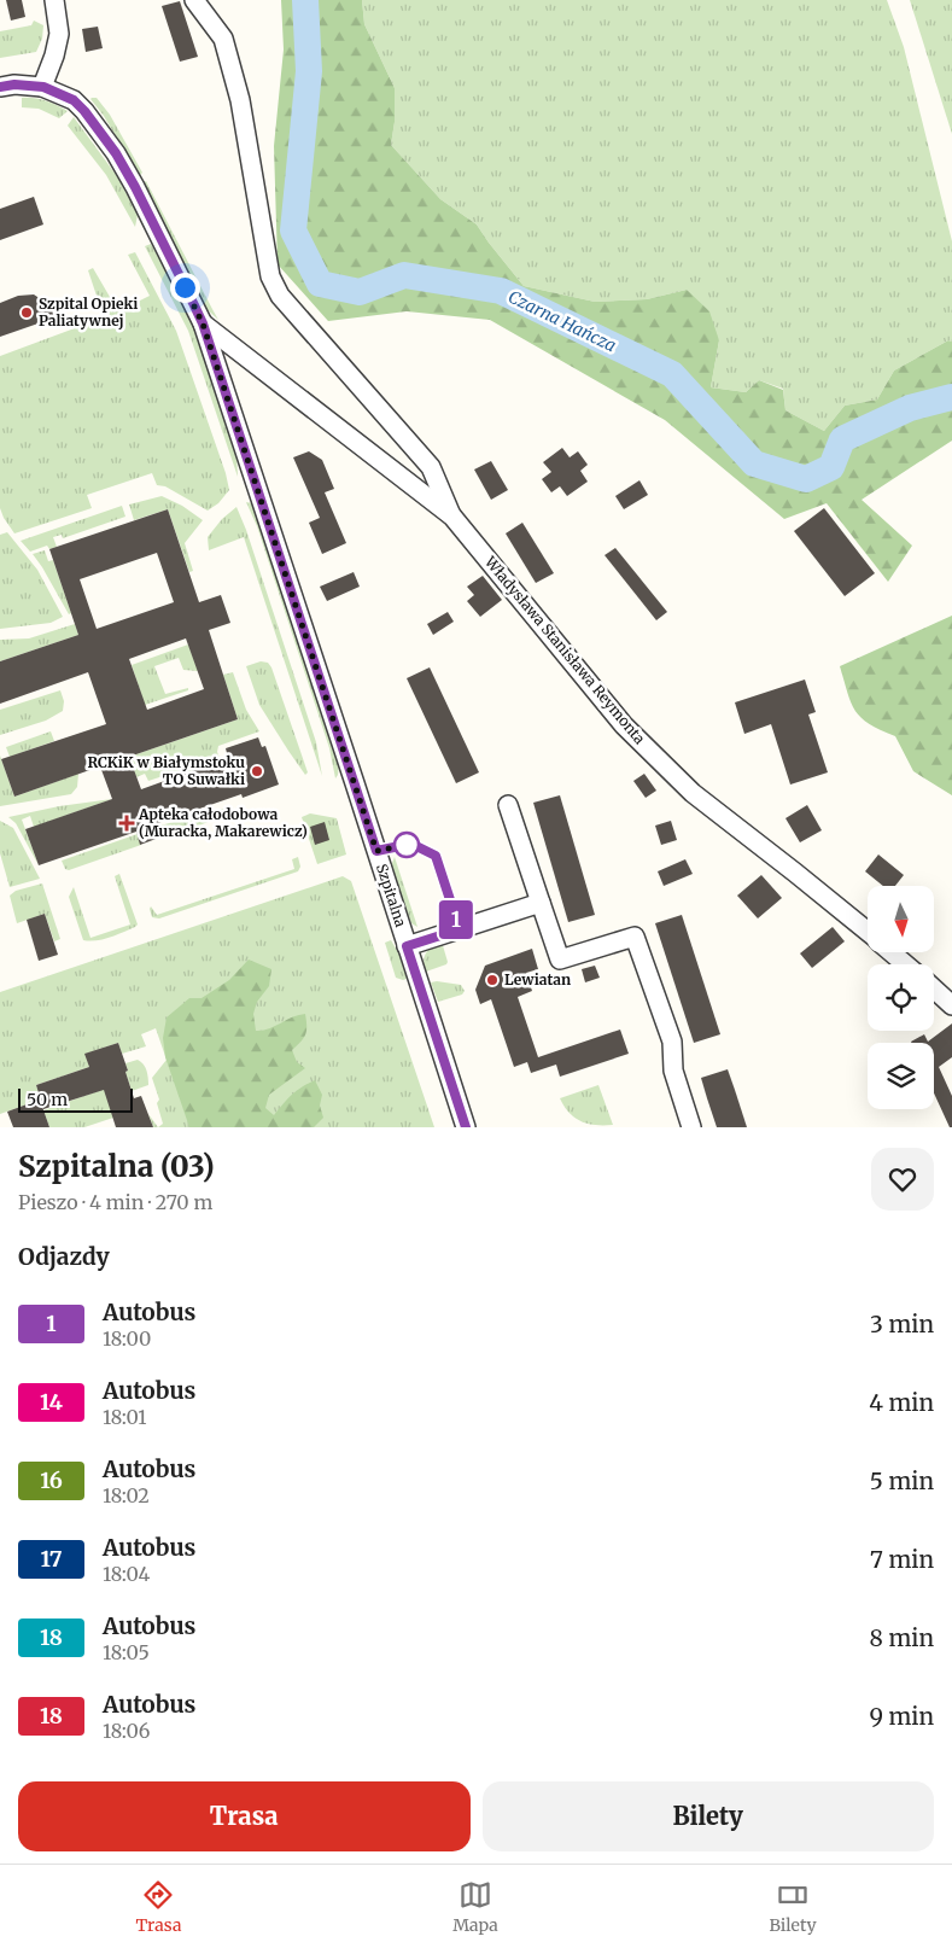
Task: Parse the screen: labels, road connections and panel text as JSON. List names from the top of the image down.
{
  "streets": {
    "street": ["Władysława Stanisława Reymonta", "Szpitalna"]
  },
  "crossings": [
    ["Władysława Stanisława Reymonta", "Szpitalna"]
  ],
  "water": ["Czarna Hańcza"],
  "places": {
    "other": ["Szpital Opieki Paliatywnej", "RCKiK w Białymstoku TO Suwałki", "Lewiatan"],
    "health": ["Apteka całodobowa (Muracka, Makarewicz)"]
  },
  "lines": ["bus line 1"],
  "scale_bar": "50 m",
  "north": "bottom",
  "page": {
    "on_map": "1",
    "scale": "50 m",
    "heading": [
      ["Szpitalna (03)", "Pieszo · 4 min · 270 m"],
      "Odjazdy"
    ],
    "list": [
      {
        "mark": "1",
        "name": "Autobus",
        "note": "18:00",
        "value": "3 min"
      },
      {
        "mark": "14",
        "name": "Autobus",
        "note": "18:01",
        "value": "4 min"
      },
      {
        "mark": "16",
        "name": "Autobus",
        "note": "18:02",
        "value": "5 min"
      },
      {
        "mark": "17",
        "name": "Autobus",
        "note": "18:04",
        "value": "7 min"
      },
      {
        "mark": "18",
        "name": "Autobus",
        "note": "18:05",
        "value": "8 min"
      },
      {
        "mark": "18",
        "name": "Autobus",
        "note": "18:06",
        "value": "9 min"
      }
    ],
    "buttons": ["Trasa", "Bilety"],
    "tabs": ["Trasa", "Mapa", "Bilety"]
  }
}
